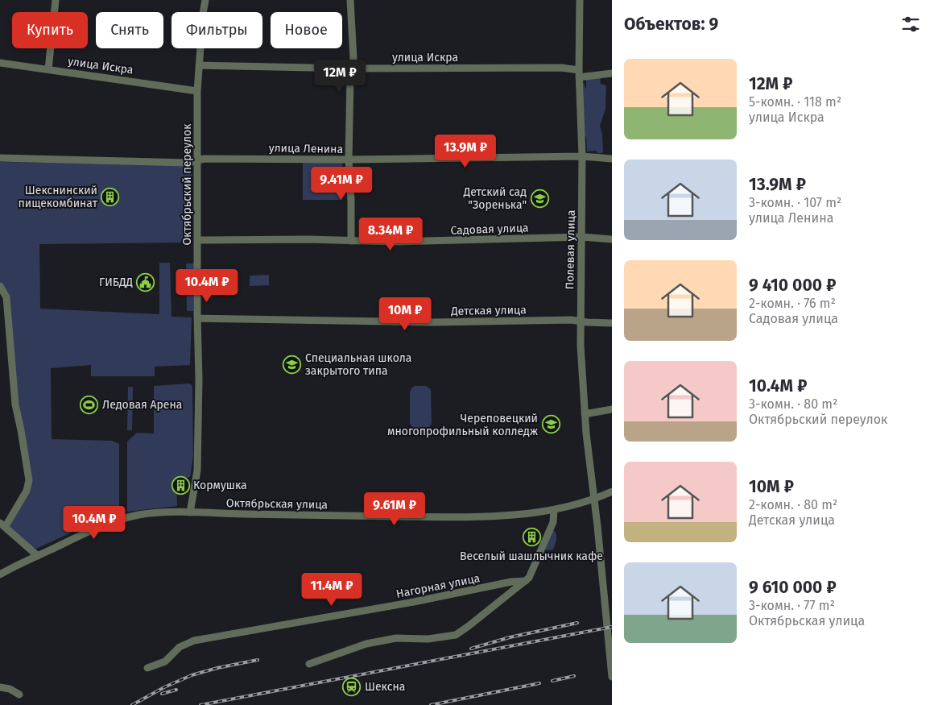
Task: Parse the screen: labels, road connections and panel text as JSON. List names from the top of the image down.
{
  "streets": {
    "street": [
      "улица Искра",
      "улица Ленина",
      "Октябрьский переулок",
      "Садовая улица",
      "Полевая улица",
      "Детская улица",
      "Октябрьская улица",
      "Нагорная улица"
    ]
  },
  "crossings": [
    ["улица Искра", "Октябрьский переулок"],
    ["улица Искра", "Полевая улица"],
    ["улица Ленина", "Октябрьский переулок"],
    ["улица Ленина", "Полевая улица"],
    ["Октябрьский переулок", "Садовая улица"],
    ["Октябрьский переулок", "Детская улица"],
    ["Октябрьский переулок", "Октябрьская улица"],
    ["Садовая улица", "Полевая улица"],
    ["Полевая улица", "Детская улица"],
    ["Полевая улица", "Октябрьская улица"]
  ],
  "places": {
    "building": ["Шекснинский пищекомбинат", "Кормушка", "Веселый шашлычник кафе"],
    "school or university": ["Детский сад \"Зоренька\"", "Специальная школа закрытого типа", "Череповецкий многопрофильный колледж"],
    "public building": ["ГИБДД"],
    "sports": ["Ледовая Арена"],
    "station": ["Шексна"]
  },
  "page": {
    "heading": "Объектов: 9",
    "chip": [
      "Купить",
      "Снять",
      "Фильтры",
      "Новое"
    ],
    "list": [
      {
        "name": "12M ₽",
        "note": "5-комн. · 118 m² · улица Искра"
      },
      {
        "name": "13.9M ₽",
        "note": "3-комн. · 107 m² · улица Ленина"
      },
      {
        "name": "9 410 000 ₽",
        "note": "2-комн. · 76 m² · Садовая улица"
      },
      {
        "name": "10.4M ₽",
        "note": "3-комн. · 80 m² · Октябрьский переулок"
      },
      {
        "name": "10M ₽",
        "note": "2-комн. · 80 m² · Детская улица"
      },
      {
        "name": "9 610 000 ₽",
        "note": "3-комн. · 77 m² · Октябрьская улица"
      }
    ],
    "price": [
      "12M ₽",
      "13.9M ₽",
      "9.41M ₽",
      "8.34M ₽",
      "10.4M ₽",
      "10M ₽",
      "9.61M ₽",
      "10.4M ₽",
      "11.4M ₽"
    ]
  }
}
